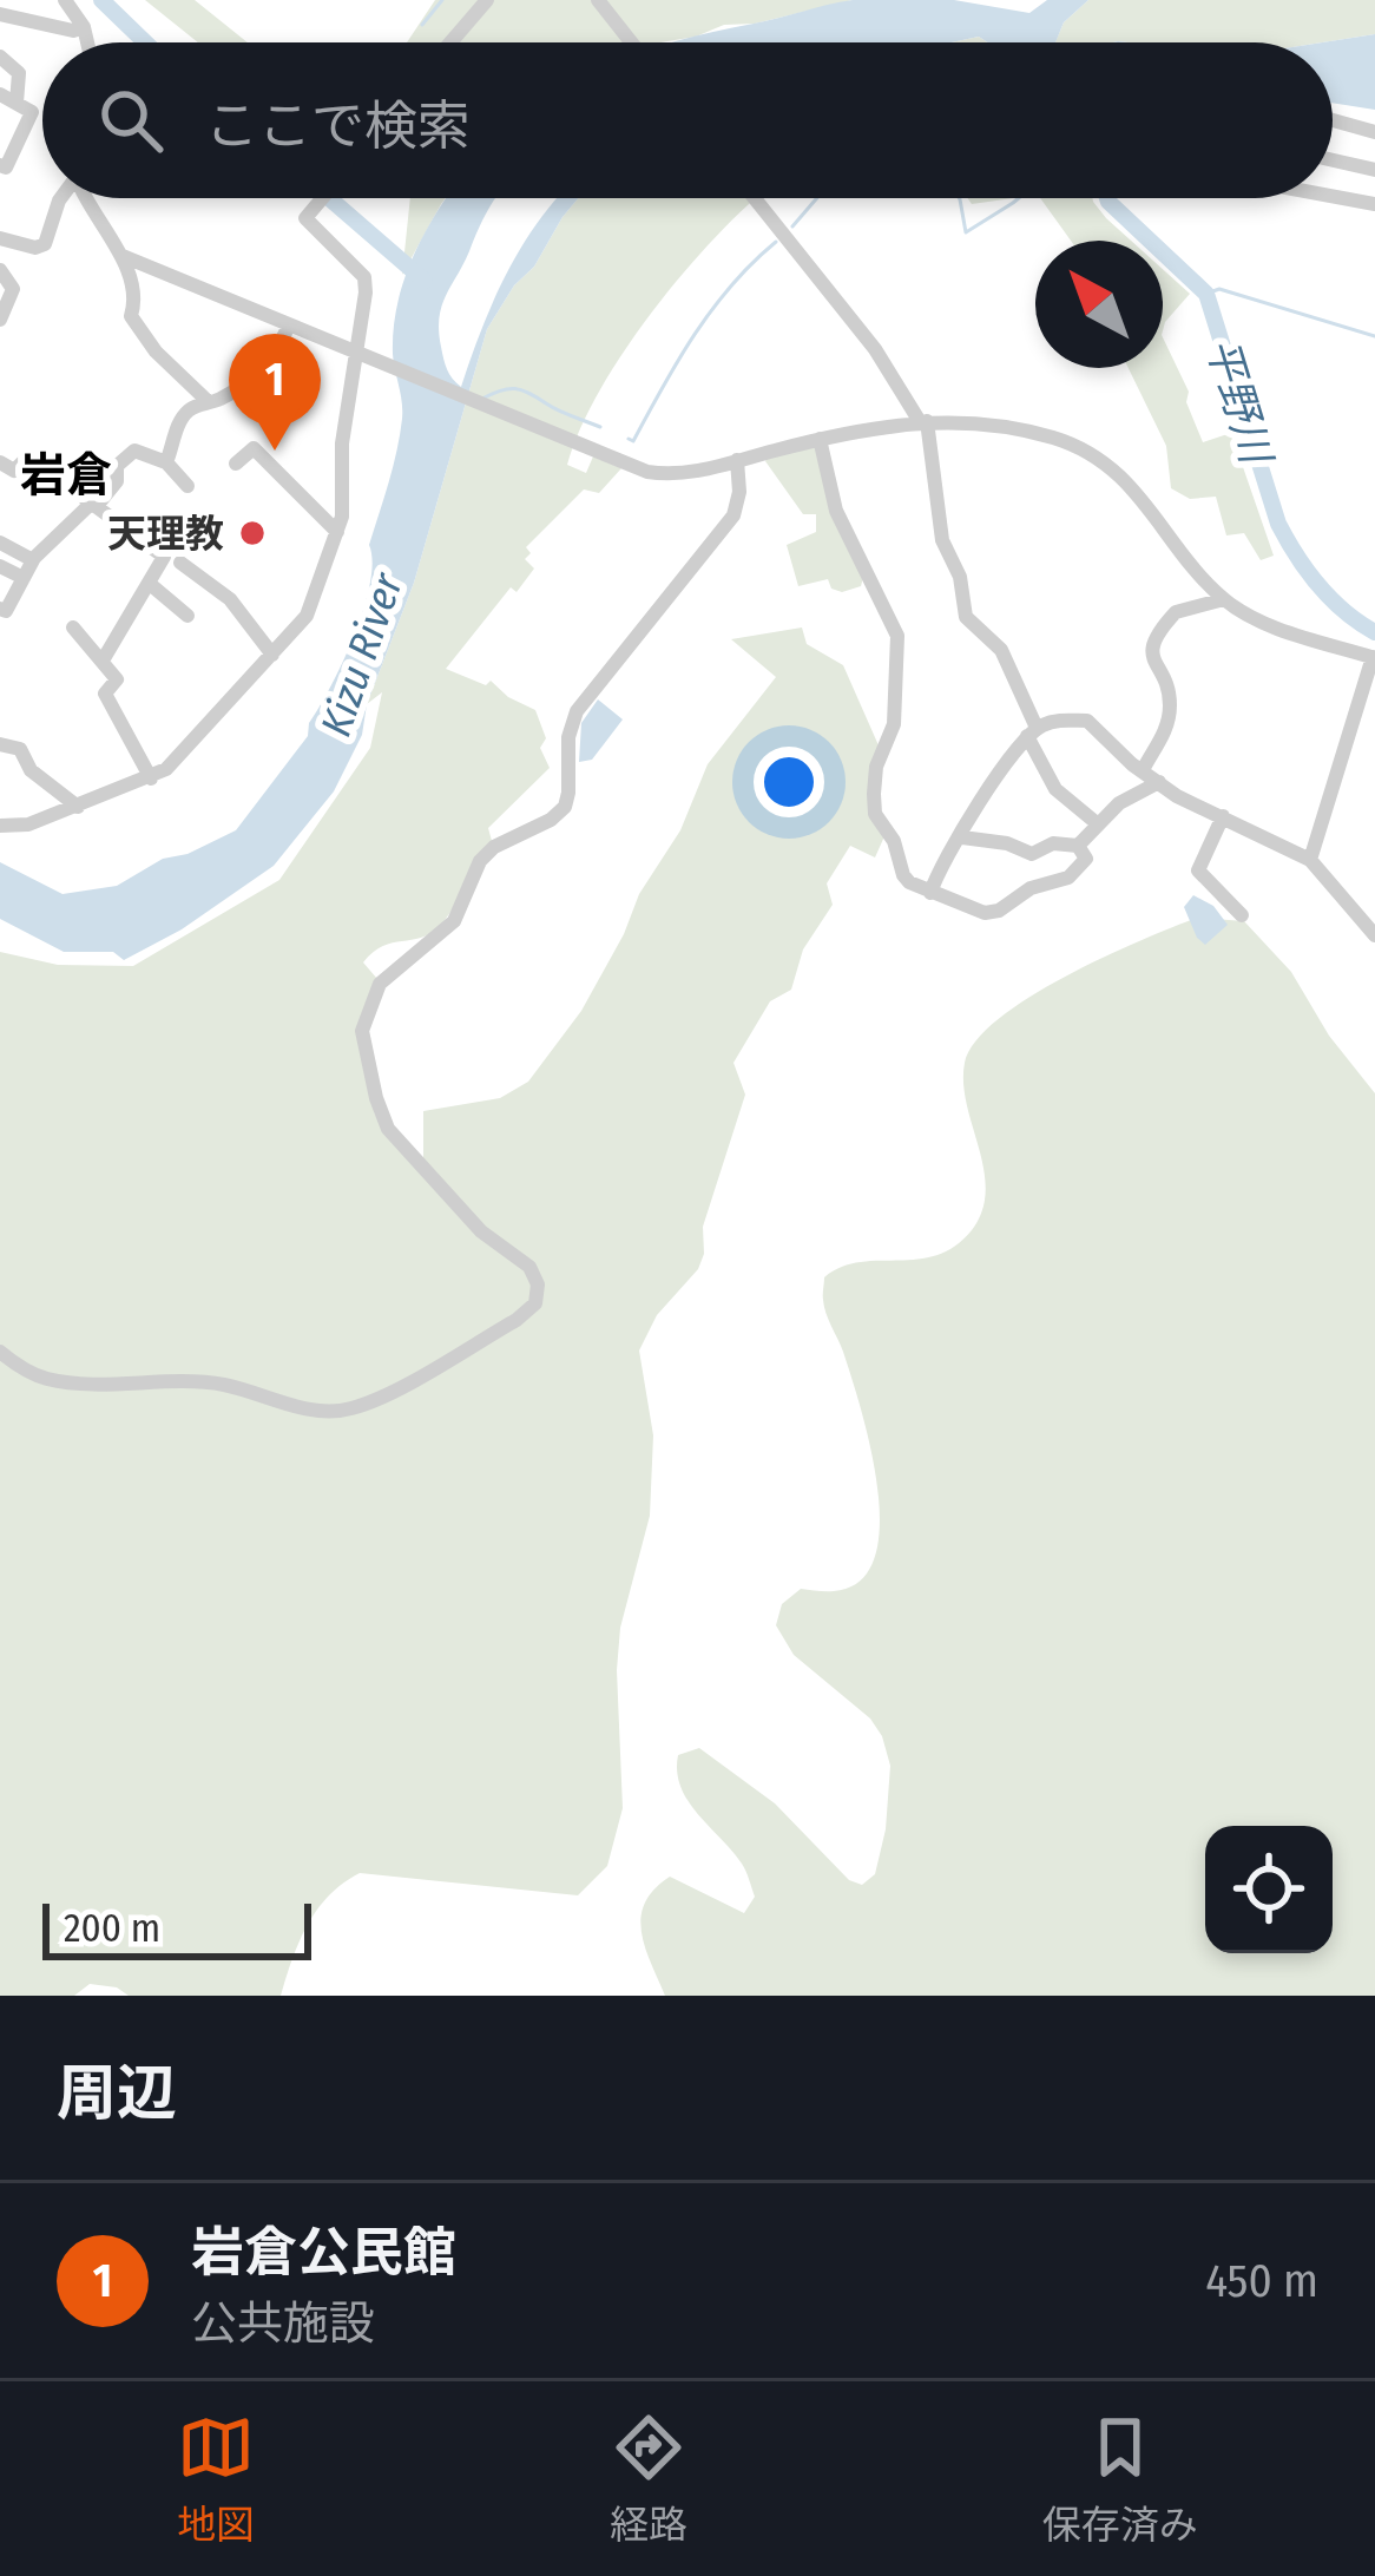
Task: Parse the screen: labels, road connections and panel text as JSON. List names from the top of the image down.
{
  "districts": ["岩倉"],
  "water": ["平野川", "Kizu River"],
  "places": ["天理教"],
  "scale_bar": "200 m",
  "north": "top left",
  "page": {
    "search": "ここで検索",
    "pins": "1",
    "scale": "200 m",
    "heading": "周辺",
    "list": [
      {
        "mark": "1",
        "name": "岩倉公民館",
        "note": "公共施設",
        "value": "450 m"
      }
    ],
    "nav": ["地図", "経路", "保存済み"]
  }
}
